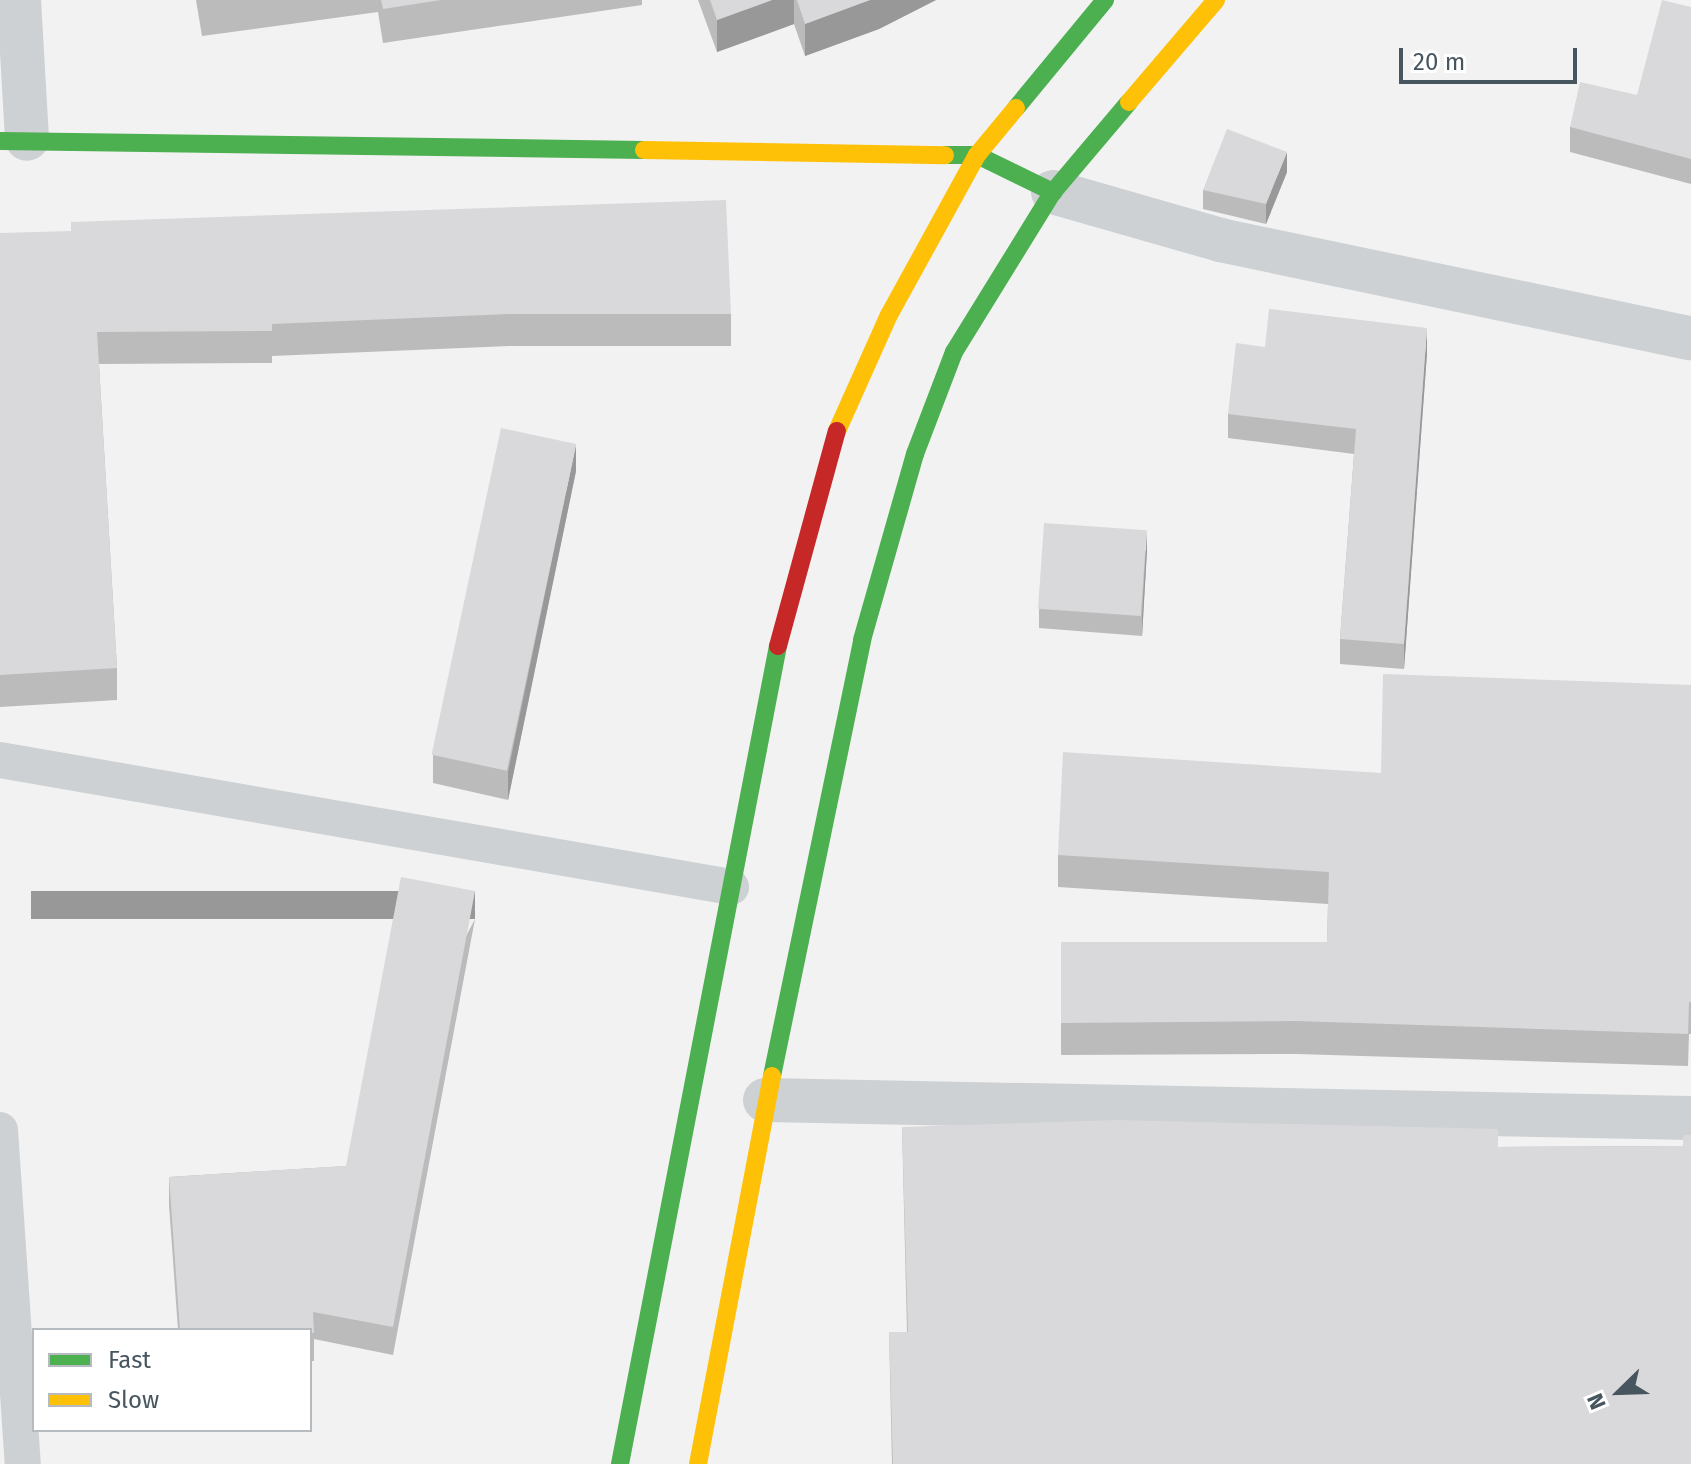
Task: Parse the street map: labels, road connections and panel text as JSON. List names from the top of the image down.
{
  "legend": ["Fast", "Slow"],
  "scale_bar": "20 m",
  "north": "bottom left"
}
